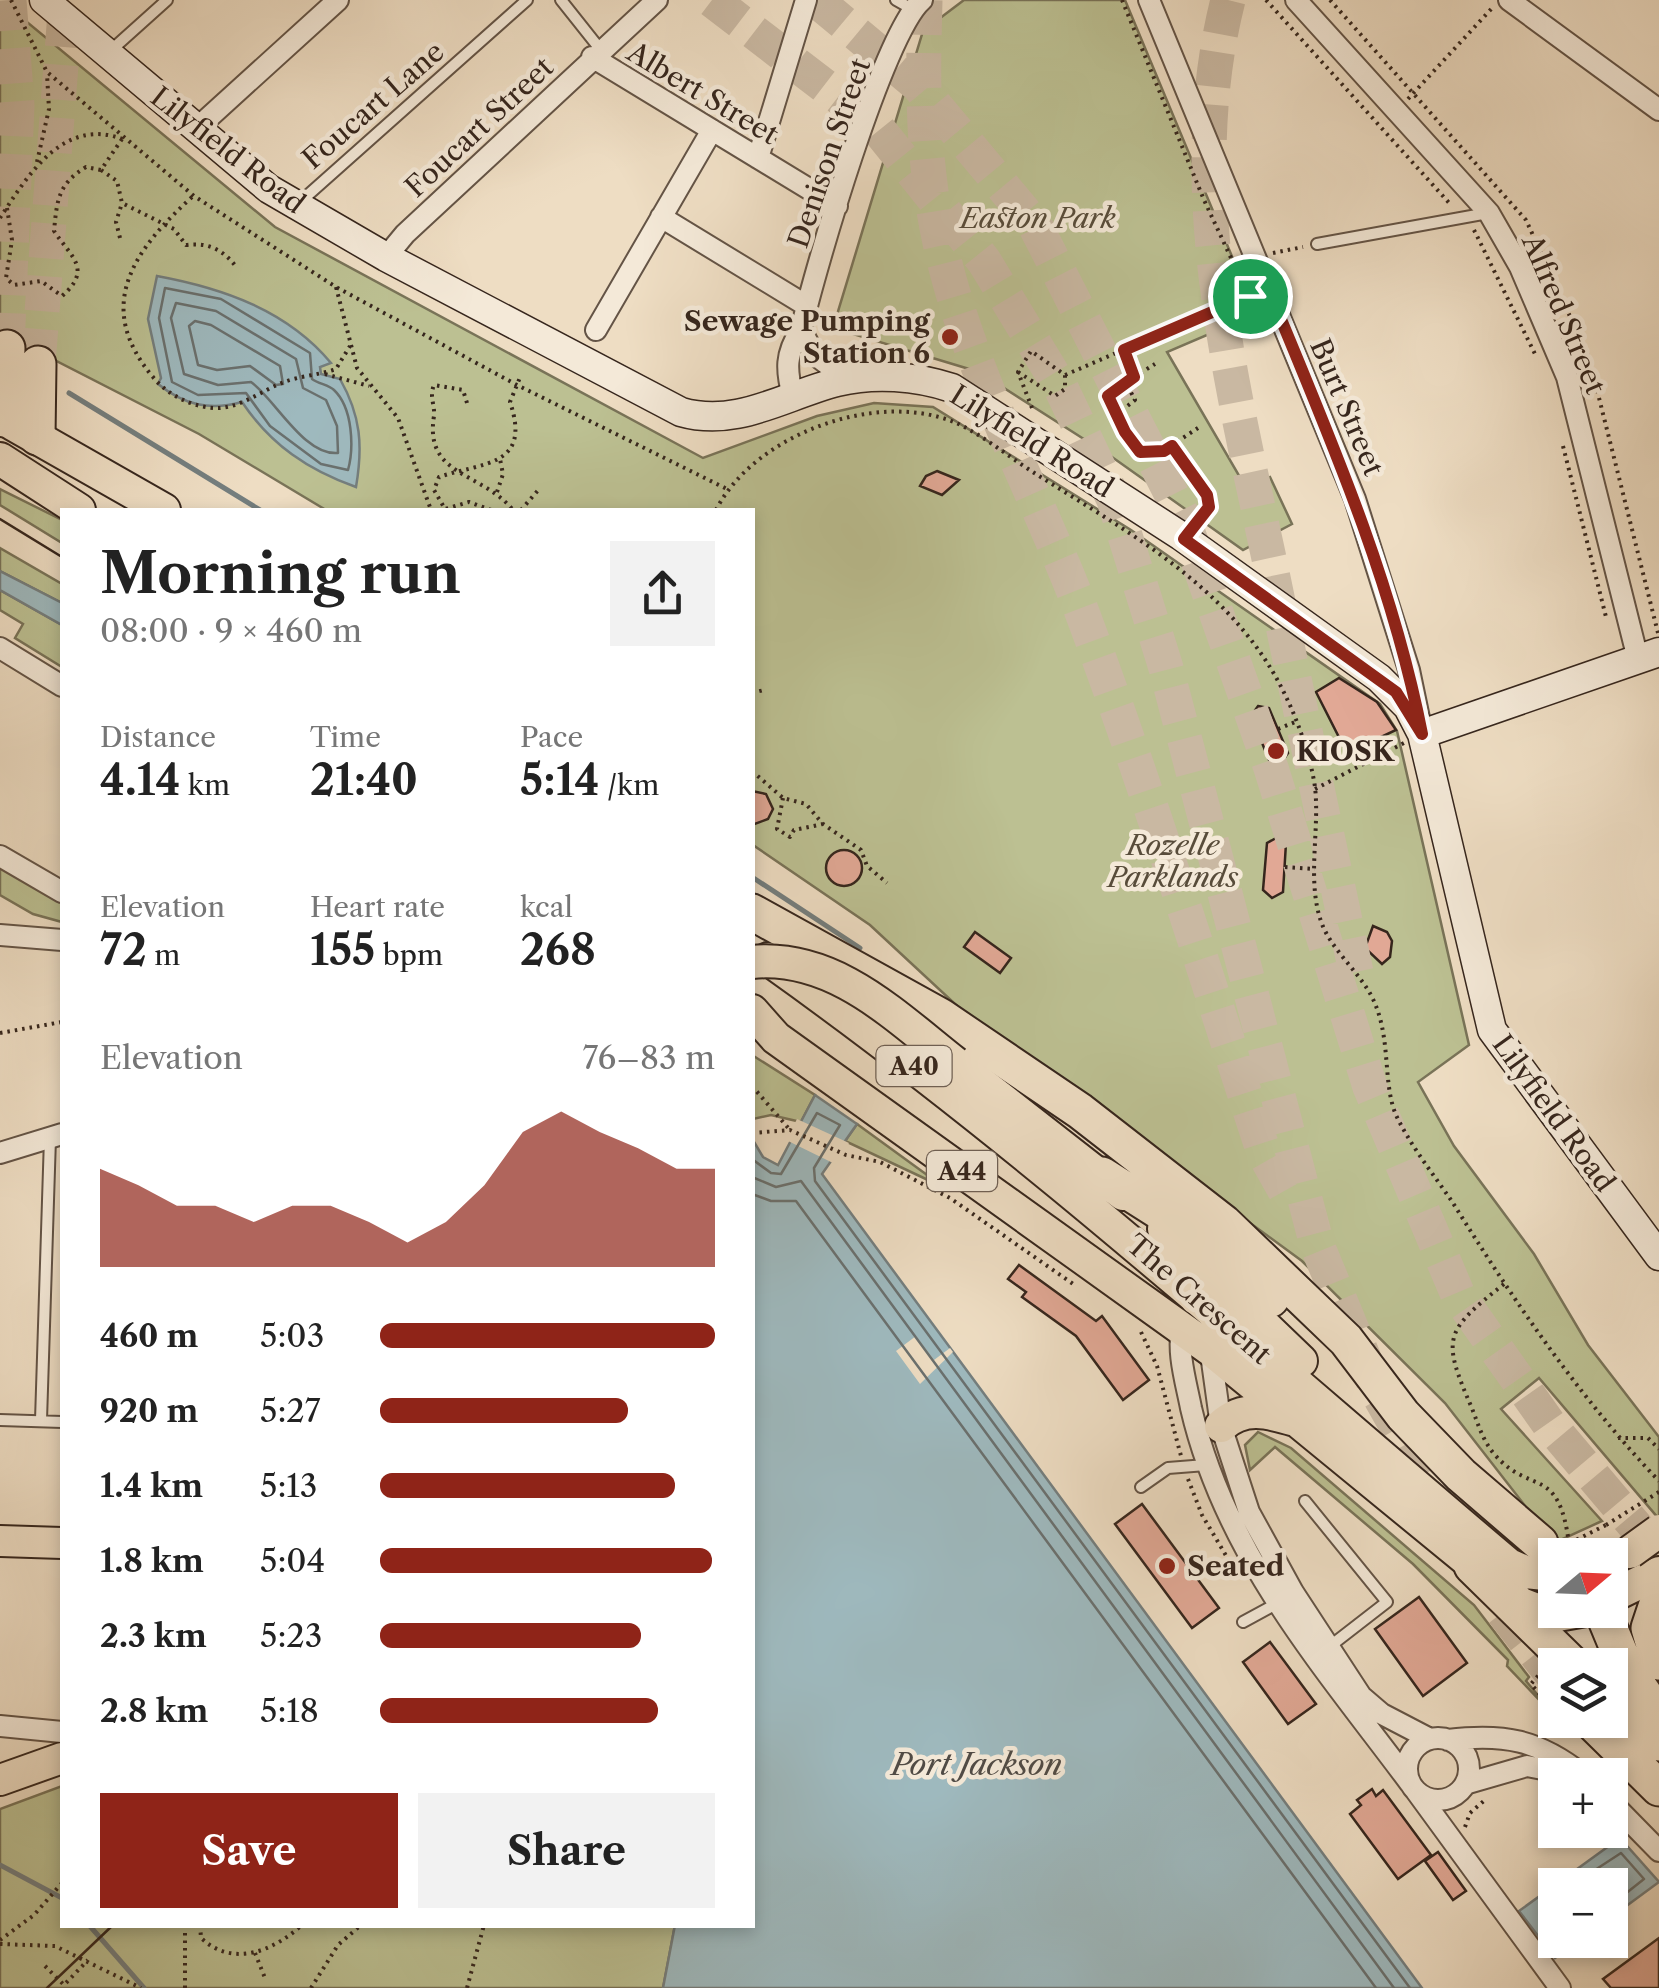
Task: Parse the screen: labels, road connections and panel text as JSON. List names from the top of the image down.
{
  "streets": {
    "highway": ["A40", "A44", "The Crescent"],
    "main road": ["Lilyfield Road"],
    "street": [
      "Albert Street",
      "Foucart Street",
      "Denison Street",
      "Alfred Street",
      "Burt Street"
    ],
    "lane": ["Foucart Lane"]
  },
  "crossings": [
    ["Albert Street", "Foucart Street"],
    ["Albert Street", "Denison Street"],
    ["Foucart Lane", "Lilyfield Road"],
    ["Foucart Street", "Lilyfield Road"],
    ["Lilyfield Road", "Denison Street"],
    ["Lilyfield Road", "Burt Street"]
  ],
  "water": ["Port Jackson"],
  "parks": ["Easton Park", "Rozelle Parklands"],
  "places": ["Sewage Pumping Station 6", "KIOSK", "Seated"],
  "north": "right",
  "page": {
    "heading": ["Morning run", "08:00 · 9 × 460 m"],
    "stats": [
      ["Distance", "4.14 km"],
      ["Time", "21:40"],
      ["Pace", "5:14 /km"],
      ["Elevation", "72 m"],
      ["Heart rate", "155 bpm"],
      ["kcal", "268"]
    ],
    "chart": ["Elevation", "76–83 m"],
    "list": [
      {
        "name": "460 m",
        "note": "5:03"
      },
      {
        "name": "920 m",
        "note": "5:27"
      },
      {
        "name": "1.4 km",
        "note": "5:13"
      },
      {
        "name": "1.8 km",
        "note": "5:04"
      },
      {
        "name": "2.3 km",
        "note": "5:23"
      },
      {
        "name": "2.8 km",
        "note": "5:18"
      }
    ],
    "map_buttons": ["+", "−"],
    "buttons": ["Save", "Share"]
  }
}
